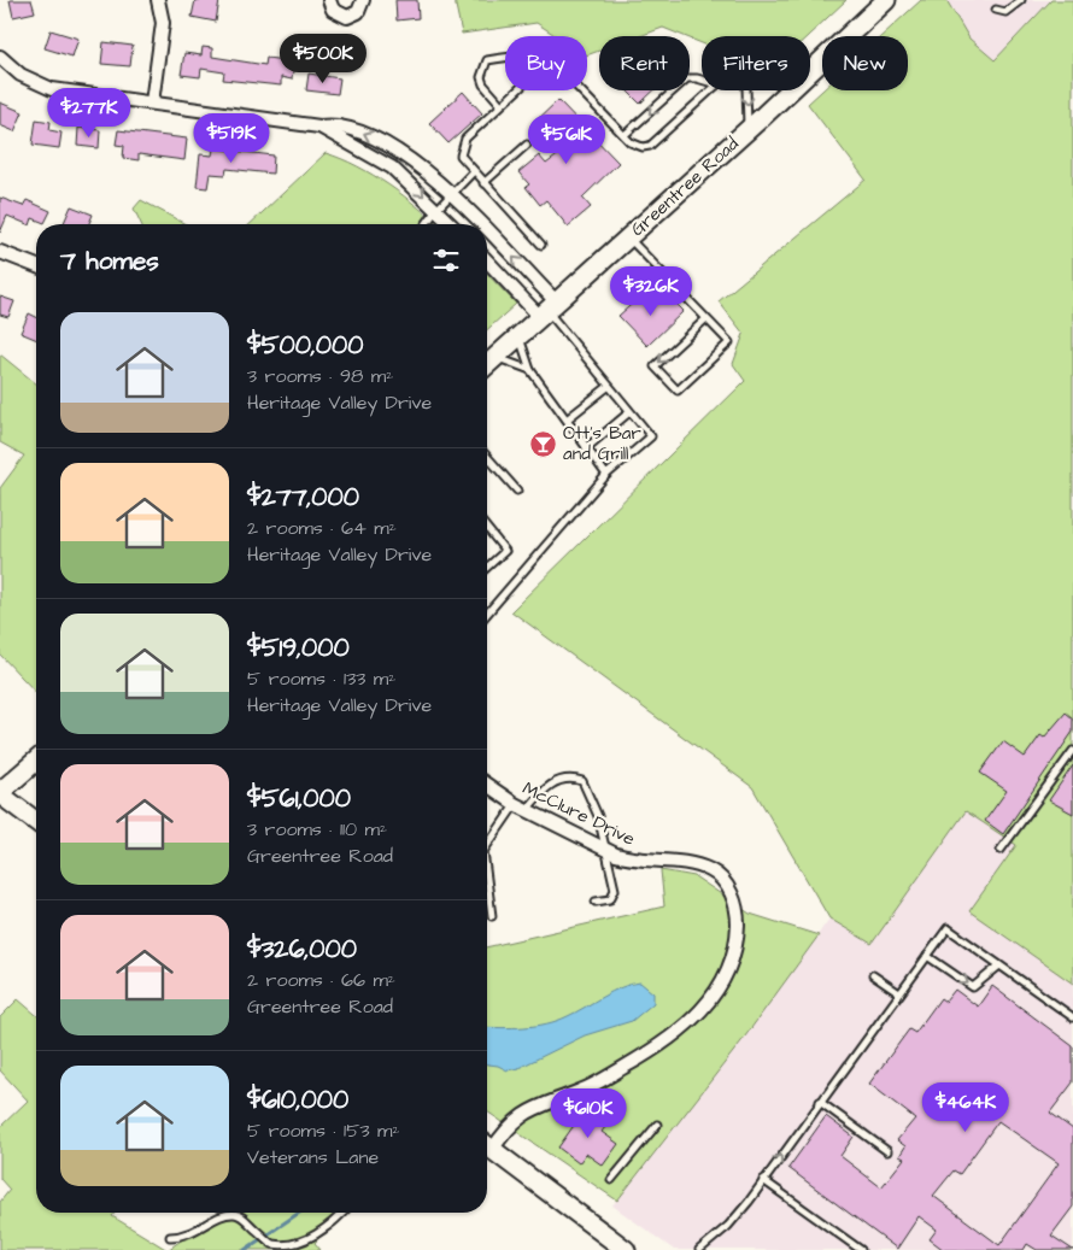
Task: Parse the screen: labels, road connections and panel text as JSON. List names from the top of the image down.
{
  "streets": {
    "street": ["Greentree Road", "McClure Drive"]
  },
  "places": {
    "bar": ["Ott's Bar and Grill"]
  },
  "page": {
    "price": [
      "$500K",
      "$277K",
      "$519K",
      "$561K",
      "$326K",
      "$464K",
      "$610K"
    ],
    "chip": [
      "Buy",
      "Rent",
      "Filters",
      "New"
    ],
    "heading": "7 homes",
    "list": [
      {
        "name": "$500,000",
        "note": "3 rooms · 98 m² · Heritage Valley Drive"
      },
      {
        "name": "$277,000",
        "note": "2 rooms · 64 m² · Heritage Valley Drive"
      },
      {
        "name": "$519,000",
        "note": "5 rooms · 133 m² · Heritage Valley Drive"
      },
      {
        "name": "$561,000",
        "note": "3 rooms · 110 m² · Greentree Road"
      },
      {
        "name": "$326,000",
        "note": "2 rooms · 66 m² · Greentree Road"
      },
      {
        "name": "$610,000",
        "note": "5 rooms · 153 m² · Veterans Lane"
      }
    ]
  }
}
